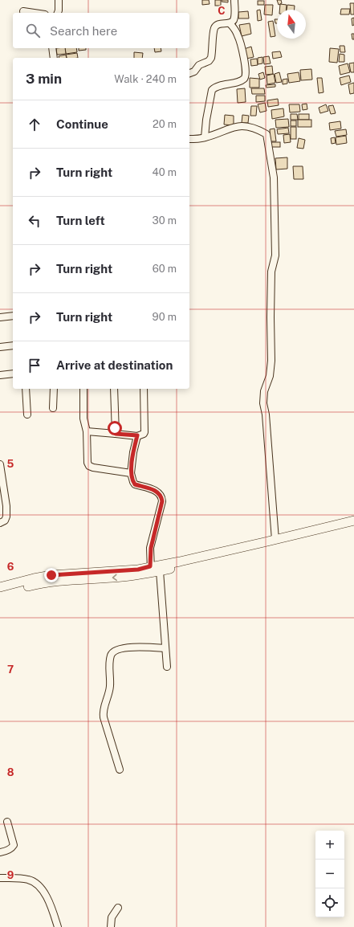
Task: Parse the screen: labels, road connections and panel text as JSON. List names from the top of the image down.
{
  "north": "top",
  "page": {
    "search": "Search here",
    "heading": ["3 min", "Walk · 240 m"],
    "list": [
      ["Continue", "20 m"],
      ["Turn right", "40 m"],
      ["Turn left", "30 m"],
      ["Turn right", "60 m"],
      ["Turn right", "90 m"],
      "Arrive at destination"
    ],
    "map_buttons": ["+", "−"]
  },
  "grid": {
    "columns": ["C"],
    "rows": [
      "5",
      "6",
      "7",
      "8",
      "9"
    ]
  }
}
